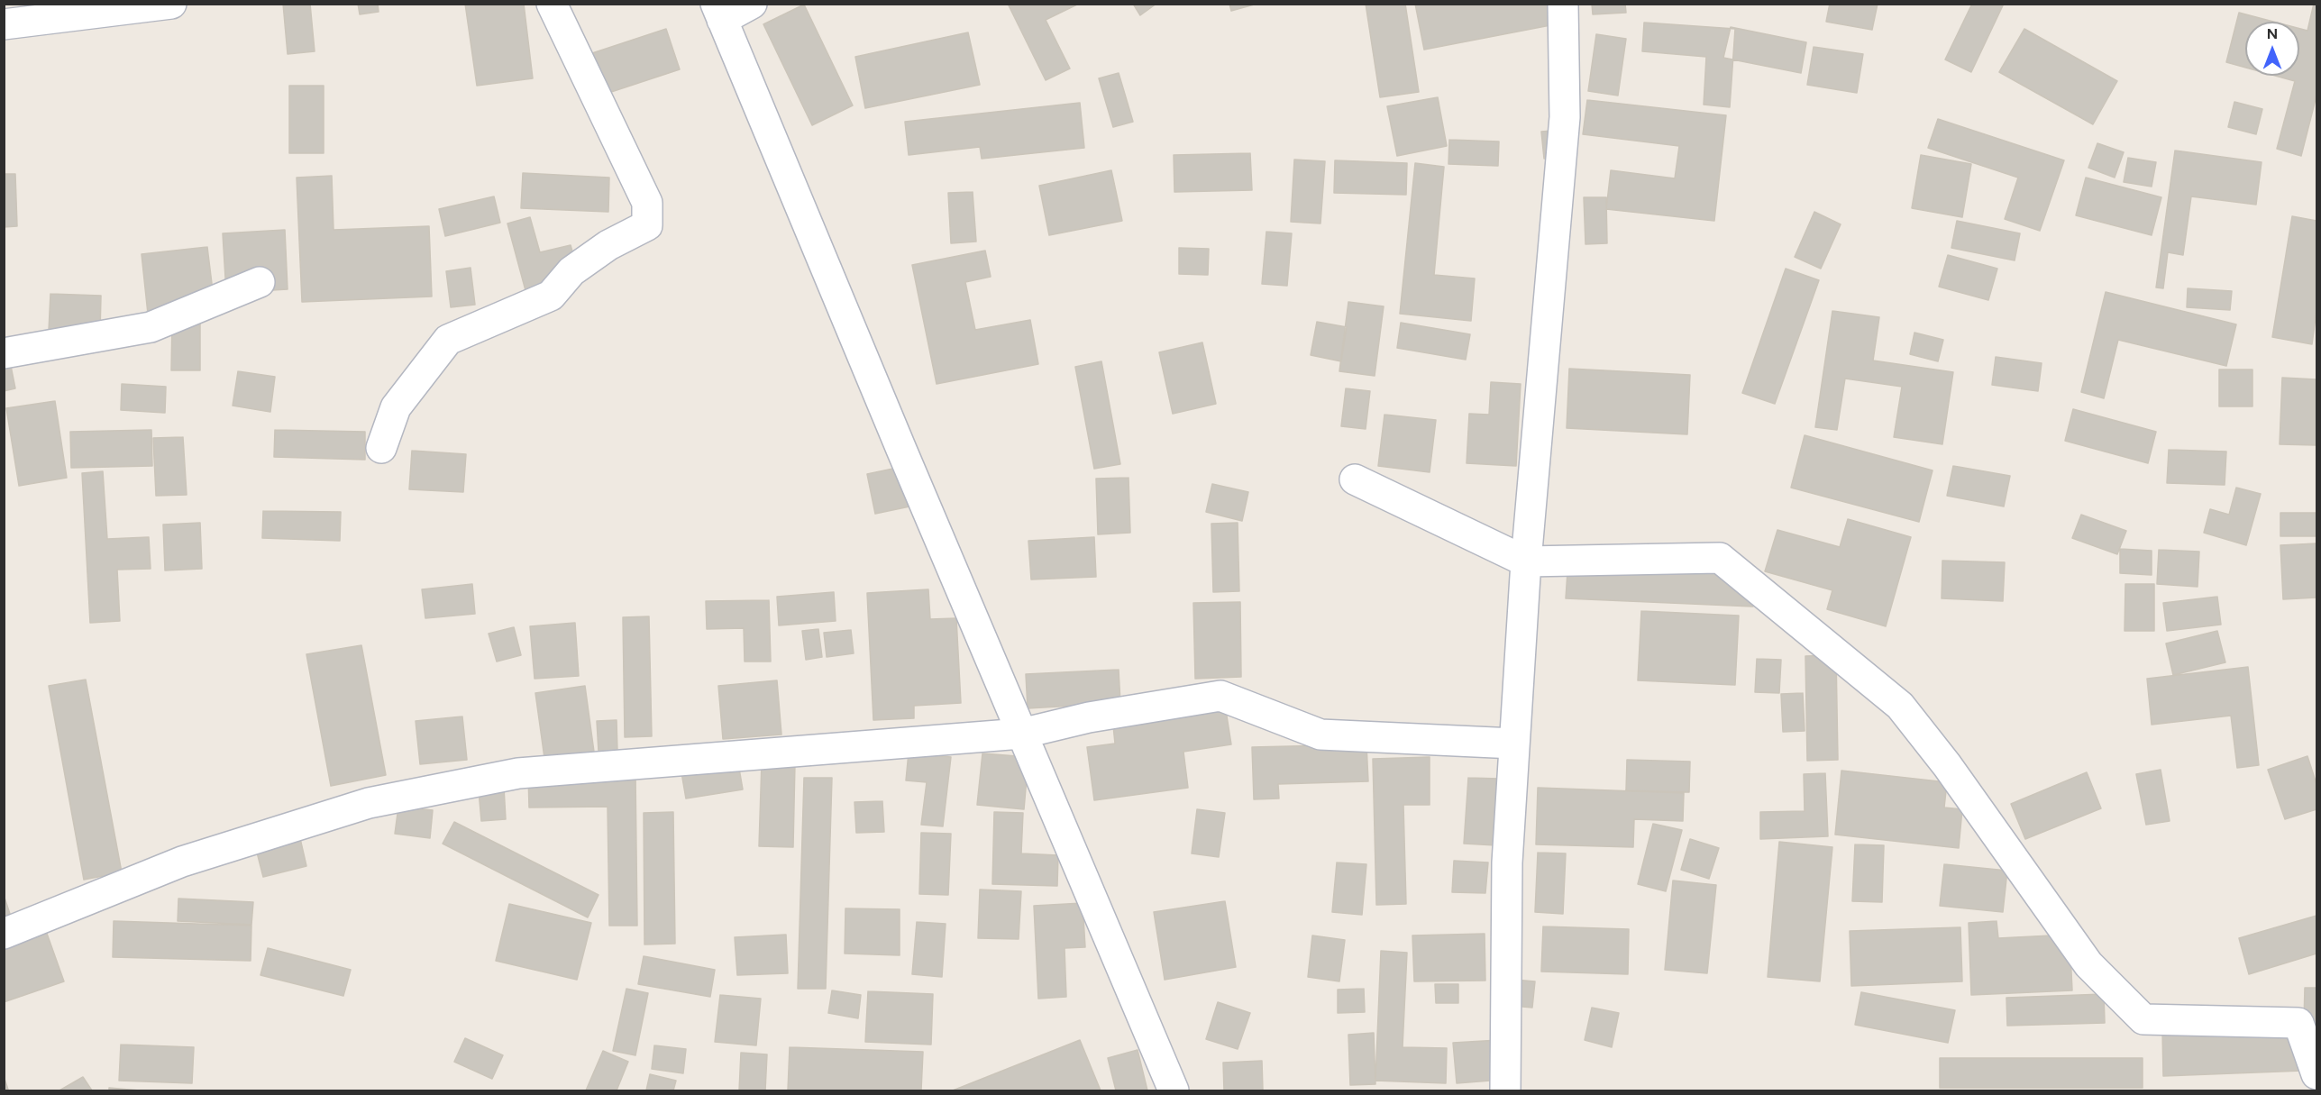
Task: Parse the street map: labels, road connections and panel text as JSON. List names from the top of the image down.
{
  "north": "top"
}
